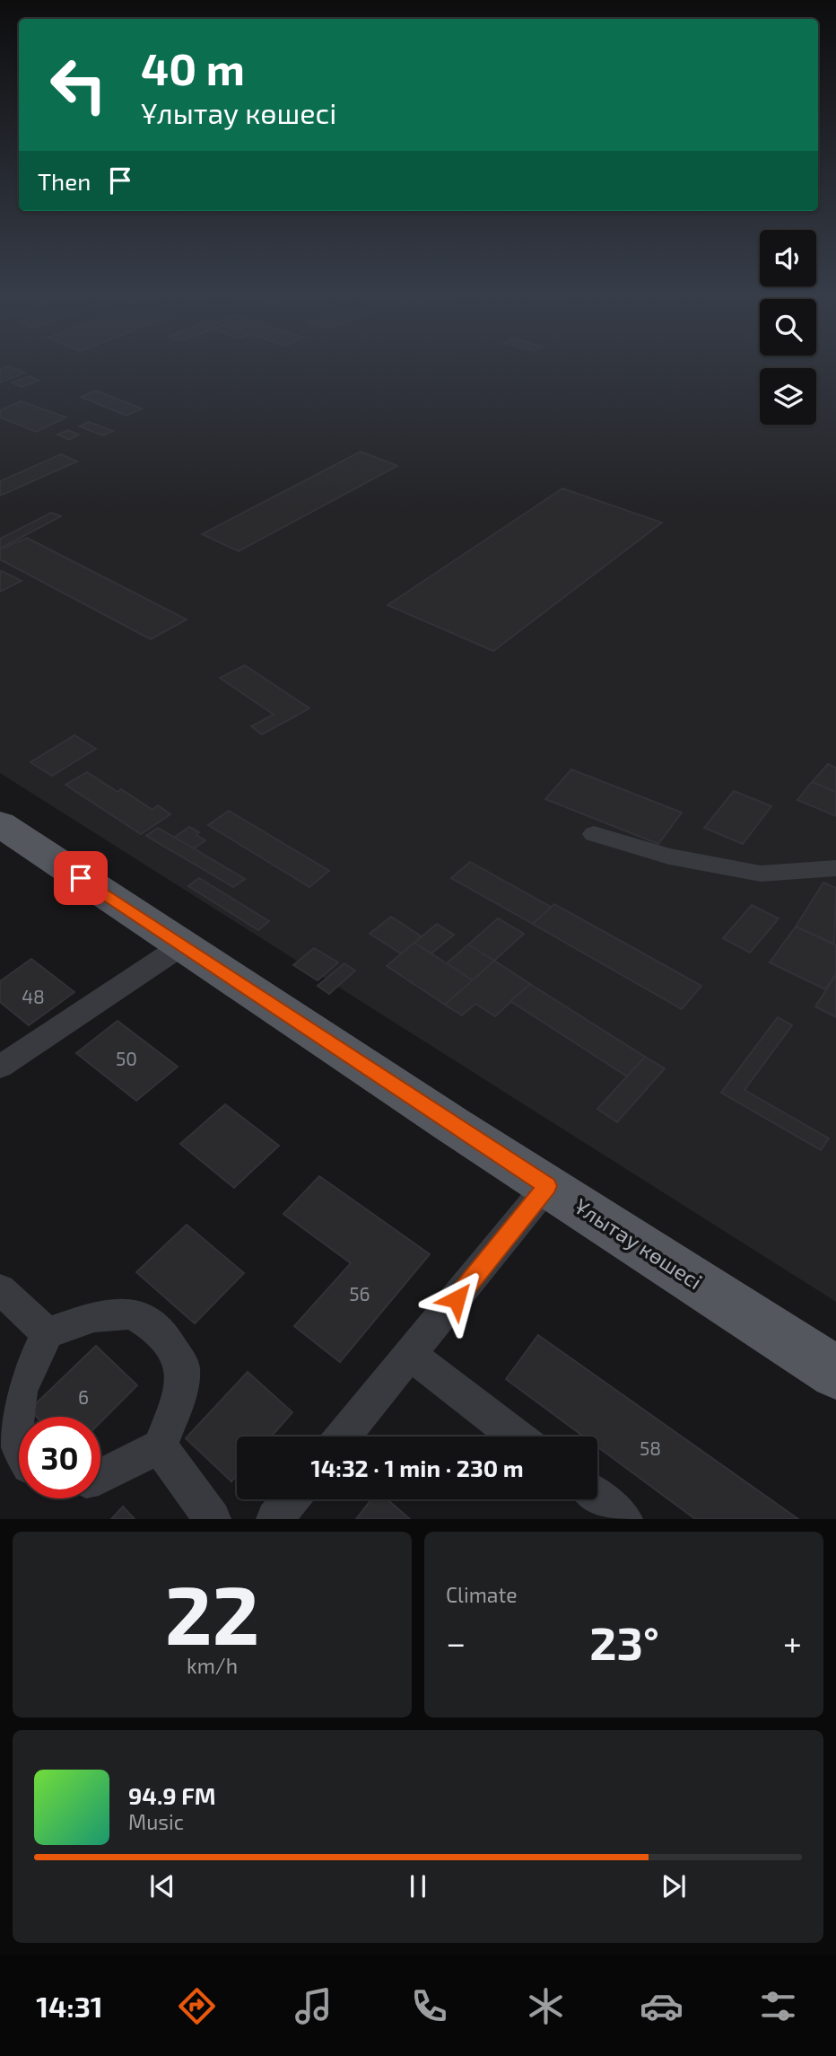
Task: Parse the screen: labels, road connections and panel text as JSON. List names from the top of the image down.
{
  "streets": {
    "main road": ["Ұлытау көшесі"]
  },
  "house_numbers": [
    "48",
    "50",
    "56",
    "6",
    "58"
  ],
  "page": {
    "turn": ["40 m", "Ұлытау көшесі"],
    "then": "Then",
    "limit": "30",
    "trip": "14:32 · 1 min · 230 m",
    "tile": [
      ["22", "km/h"],
      "Climate"
    ],
    "heat": ["−", "23°", "+"],
    "song": ["94.9 FM", "Music"],
    "tabs": "14:31"
  }
}
